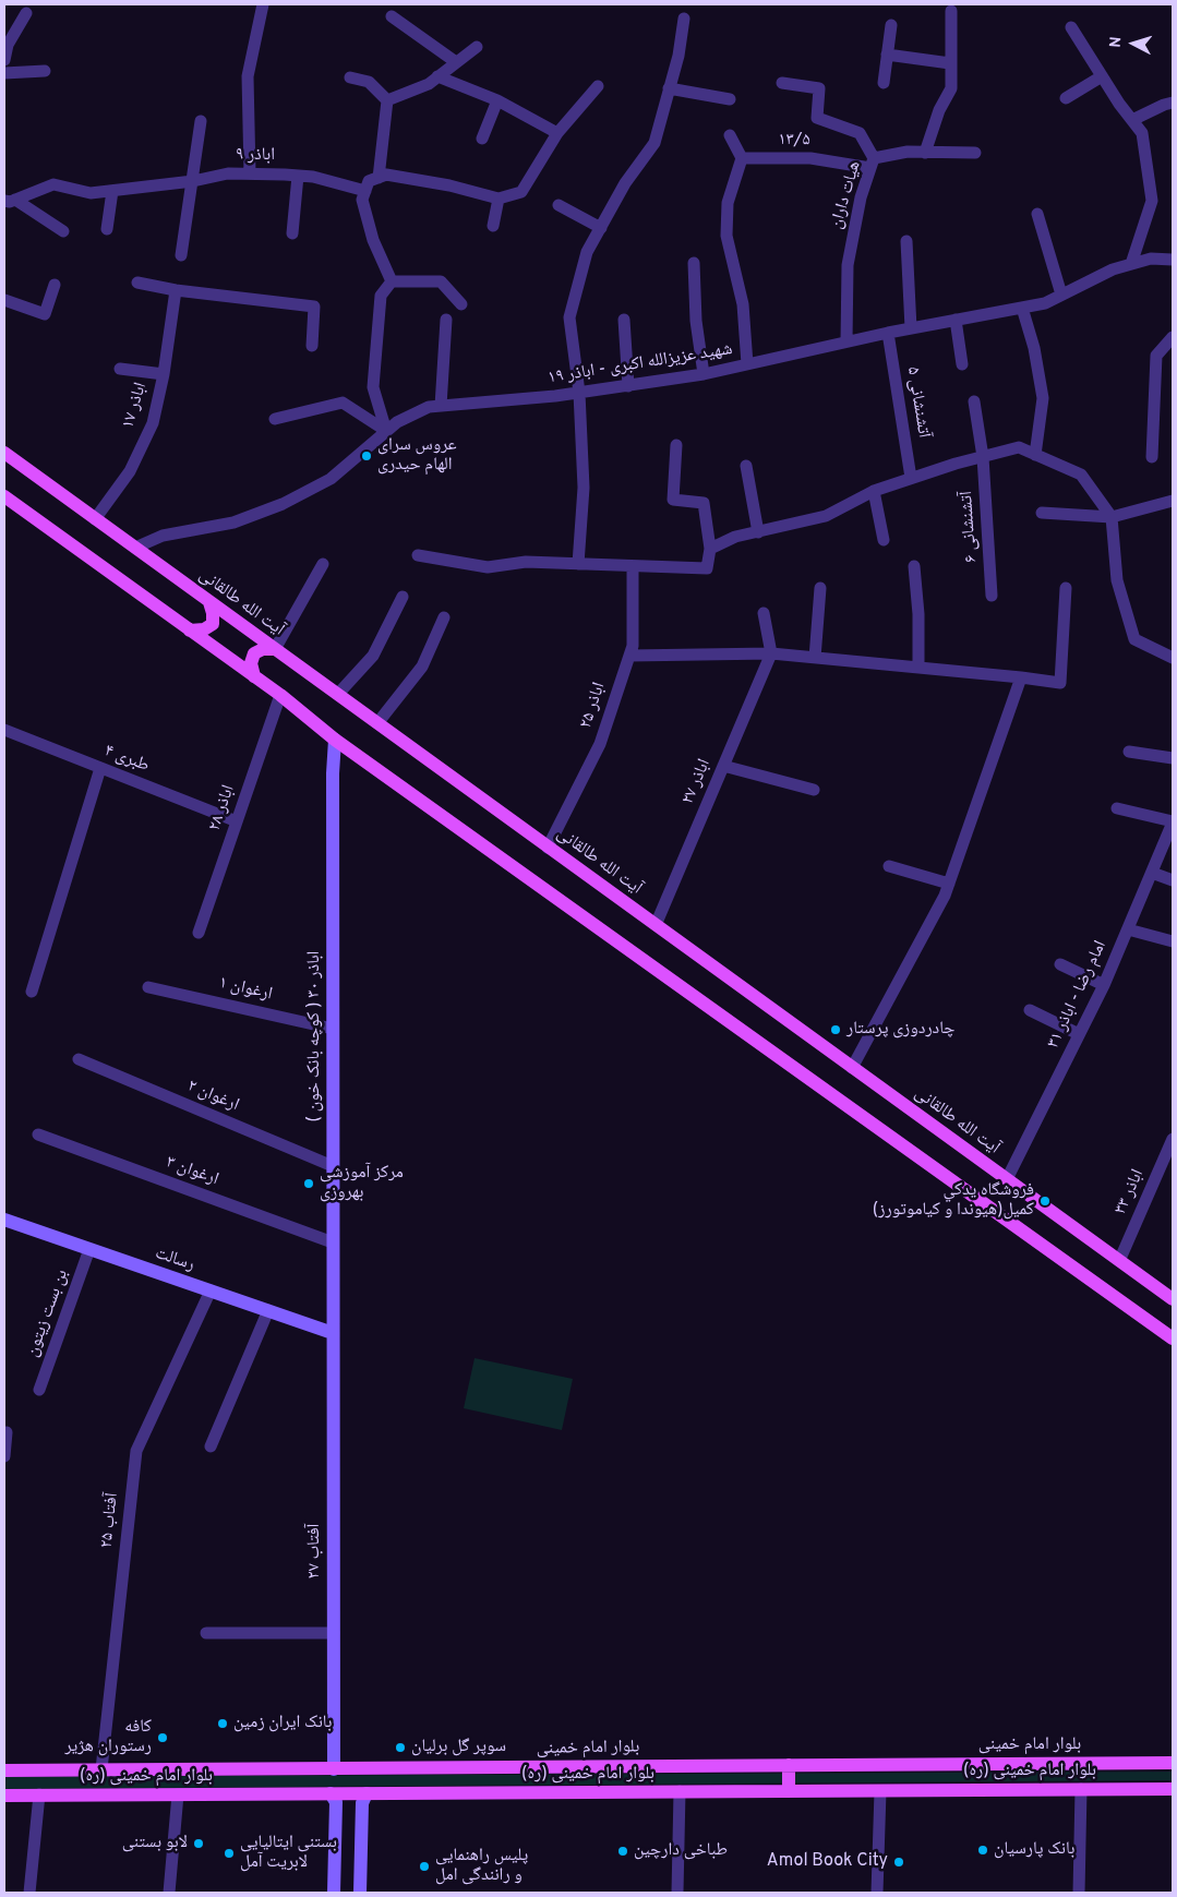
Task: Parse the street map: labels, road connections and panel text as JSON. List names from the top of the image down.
{
  "streets": {
    "main road": [
      "آیت الله طالقانی",
      "اباذر ۳۰ ( کوچه بانک خون )",
      "رسالت",
      "آفتاب ۲۷",
      "بلوار امام خمینی",
      "بلوار امام خمینی (ره)"
    ],
    "street": [
      "۱۳/۵",
      "اباذر ۹",
      "هیات داران",
      "شهید عزیزالله اکبری - اباذر ۱۹",
      "آتشنشانی ۵",
      "اباذر ۱۷",
      "آتشنشانی ۶",
      "اباذر ۲۵",
      "طبری ۴",
      "اباذر ۲۷",
      "اباذر ۲۸",
      "ارغوان ۱",
      "امام رضا - اباذر ۳۱",
      "ارغوان ۲",
      "ارغوان ۳",
      "اباذر ۳۳",
      "بن بست زیتون",
      "آفتاب ۲۵"
    ]
  },
  "crossings": [
    ["۱۳/۵", "هیات داران"],
    ["هیات داران", "شهید عزیزالله اکبری - اباذر ۱۹"],
    ["شهید عزیزالله اکبری - اباذر ۱۹", "آتشنشانی ۵"],
    ["شهید عزیزالله اکبری - اباذر ۱۹", "آیت الله طالقانی"],
    ["اباذر ۱۷", "آیت الله طالقانی"],
    ["آیت الله طالقانی", "اباذر ۲۵"],
    ["آیت الله طالقانی", "اباذر ۲۷"],
    ["آیت الله طالقانی", "امام رضا - اباذر ۳۱"],
    ["آیت الله طالقانی", "اباذر ۳۳"],
    ["طبری ۴", "اباذر ۲۸"],
    ["ارغوان ۱", "اباذر ۳۰ ( کوچه بانک خون )"],
    ["اباذر ۳۰ ( کوچه بانک خون )", "ارغوان ۲"],
    ["اباذر ۳۰ ( کوچه بانک خون )", "ارغوان ۳"],
    ["اباذر ۳۰ ( کوچه بانک خون )", "رسالت"],
    ["اباذر ۳۰ ( کوچه بانک خون )", "آفتاب ۲۷"],
    ["رسالت", "بن بست زیتون"],
    ["رسالت", "آفتاب ۲۵"],
    ["رسالت", "آفتاب ۲۷"],
    ["آفتاب ۲۵", "بلوار امام خمینی"],
    ["آفتاب ۲۷", "بلوار امام خمینی"]
  ],
  "places": [
    "عروس سرای الهام حیدری",
    "چادردوزی پرستار",
    "مرکز آموزشی بهروزی",
    "فروشگاه يدكي كميل(هیوندا و کیاموتورز)",
    "بانک ایران زمین",
    "کافه رستوران هژیر",
    "سوپر گل برلیان",
    "لابو بستنی",
    "بانک پارسیان",
    "طباخی دارچین",
    "بستنی ایتالیایی لابریت آمل",
    "Amol Book City",
    "پلیس راهنمایی و رانندگی امل"
  ],
  "north": "left"
}
